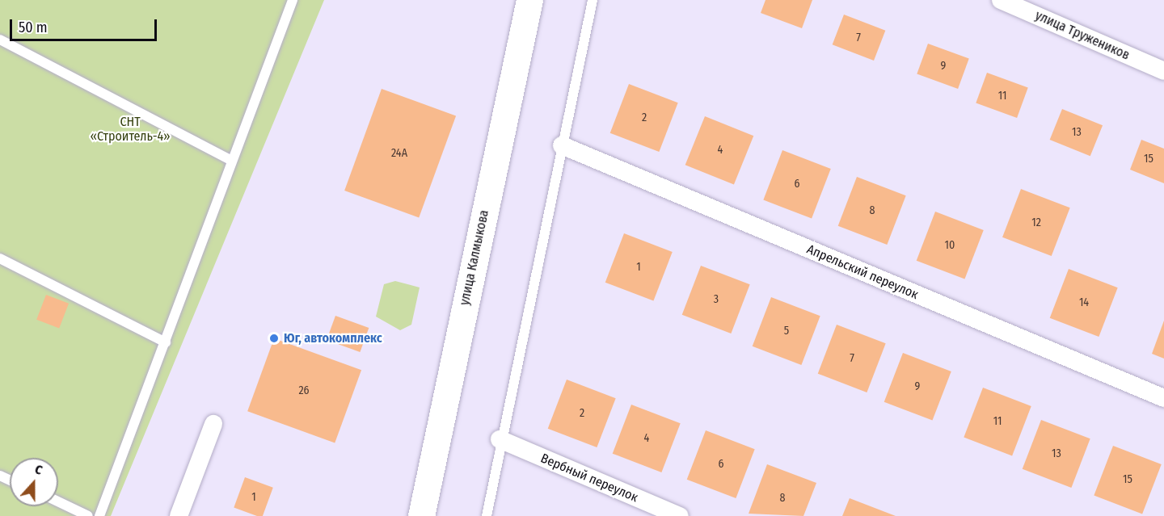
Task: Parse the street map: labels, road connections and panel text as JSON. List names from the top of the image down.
{
  "streets": {
    "main road": ["улица Калмыкова"],
    "street": ["улица Тружеников", "Апрельский переулок", "Вербный переулок"]
  },
  "parks": ["СНТ «Строитель-4»"],
  "places": ["Юг, автокомплекс"],
  "house_numbers": [
    "7",
    "9",
    "11",
    "2",
    "13",
    "4",
    "24А",
    "15",
    "6",
    "8",
    "12",
    "10",
    "1",
    "3",
    "14",
    "5",
    "7",
    "9",
    "26",
    "2",
    "11",
    "4",
    "13",
    "6",
    "15",
    "1",
    "8"
  ],
  "scale_bar": "50 m",
  "north": "top"
}
